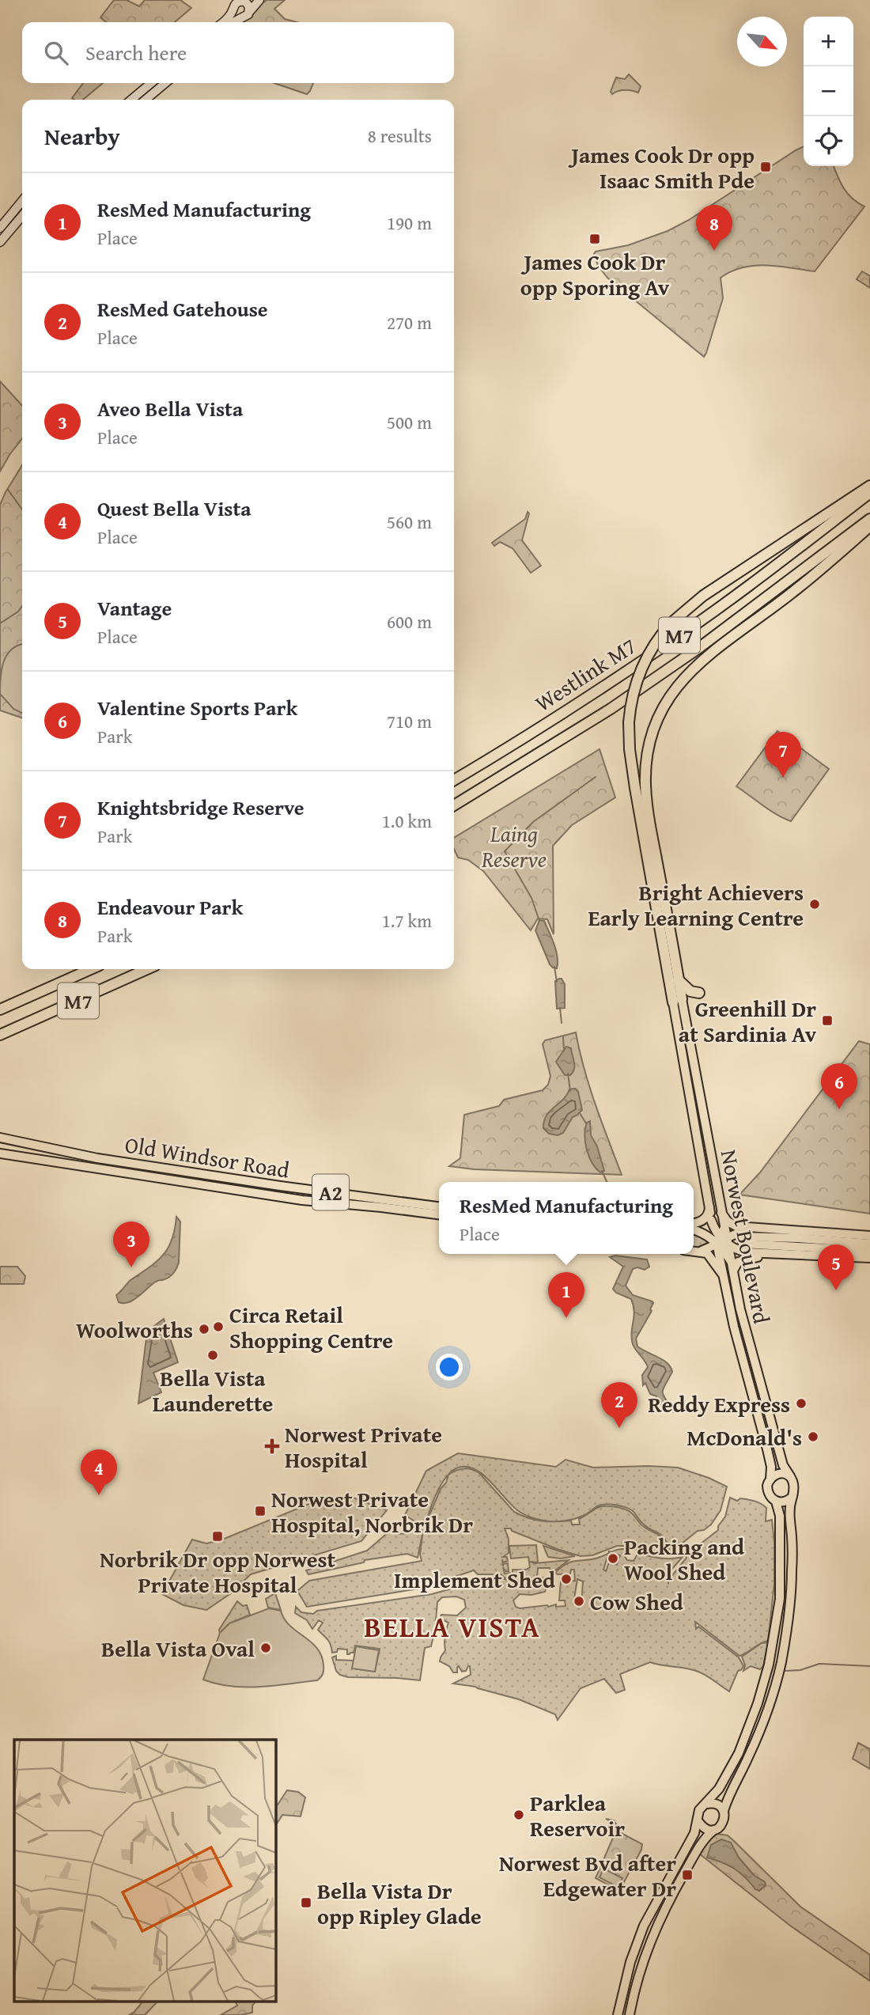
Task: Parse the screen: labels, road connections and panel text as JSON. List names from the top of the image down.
{
  "streets": {
    "highway": ["M7", "Westlink M7"],
    "main road": ["Old Windsor Road", "A2", "Norwest Boulevard"]
  },
  "crossings": [
    ["M7", "Norwest Boulevard"]
  ],
  "districts": ["BELLA VISTA"],
  "parks": ["Laing Reserve"],
  "places": {
    "transit": [
      "James Cook Dr opp Isaac Smith Pde",
      "James Cook Dr opp Sporing Av",
      "Greenhill Dr at Sardinia Av",
      "Norwest Private Hospital, Norbrik Dr",
      "Norbrik Dr opp Norwest Private Hospital",
      "Norwest Bvd after Edgewater Dr",
      "Bella Vista Dr opp Ripley Glade"
    ],
    "other": [
      "Bright Achievers Early Learning Centre",
      "Circa Retail Shopping Centre",
      "Woolworths",
      "Bella Vista Launderette",
      "Reddy Express",
      "McDonald's",
      "Packing and Wool Shed",
      "Implement Shed",
      "Cow Shed",
      "Bella Vista Oval",
      "Parklea Reservoir"
    ],
    "health": ["Norwest Private Hospital"]
  },
  "north": "bottom right",
  "page": {
    "map_buttons": ["+", "−"],
    "search": "Search here",
    "heading": ["Nearby", "8 results"],
    "list": [
      {
        "mark": "1",
        "name": "ResMed Manufacturing",
        "note": "Place",
        "value": "190 m"
      },
      {
        "mark": "2",
        "name": "ResMed Gatehouse",
        "note": "Place",
        "value": "270 m"
      },
      {
        "mark": "3",
        "name": "Aveo Bella Vista",
        "note": "Place",
        "value": "500 m"
      },
      {
        "mark": "4",
        "name": "Quest Bella Vista",
        "note": "Place",
        "value": "560 m"
      },
      {
        "mark": "5",
        "name": "Vantage",
        "note": "Place",
        "value": "600 m"
      },
      {
        "mark": "6",
        "name": "Valentine Sports Park",
        "note": "Park",
        "value": "710 m"
      },
      {
        "mark": "7",
        "name": "Knightsbridge Reserve",
        "note": "Park",
        "value": "1.0 km"
      },
      {
        "mark": "8",
        "name": "Endeavour Park",
        "note": "Park",
        "value": "1.7 km"
      }
    ],
    "pins": [
      "8",
      "7",
      "6",
      "3",
      "5",
      "1",
      "2",
      "4"
    ],
    "popup": ["ResMed Manufacturing", "Place"]
  }
}
